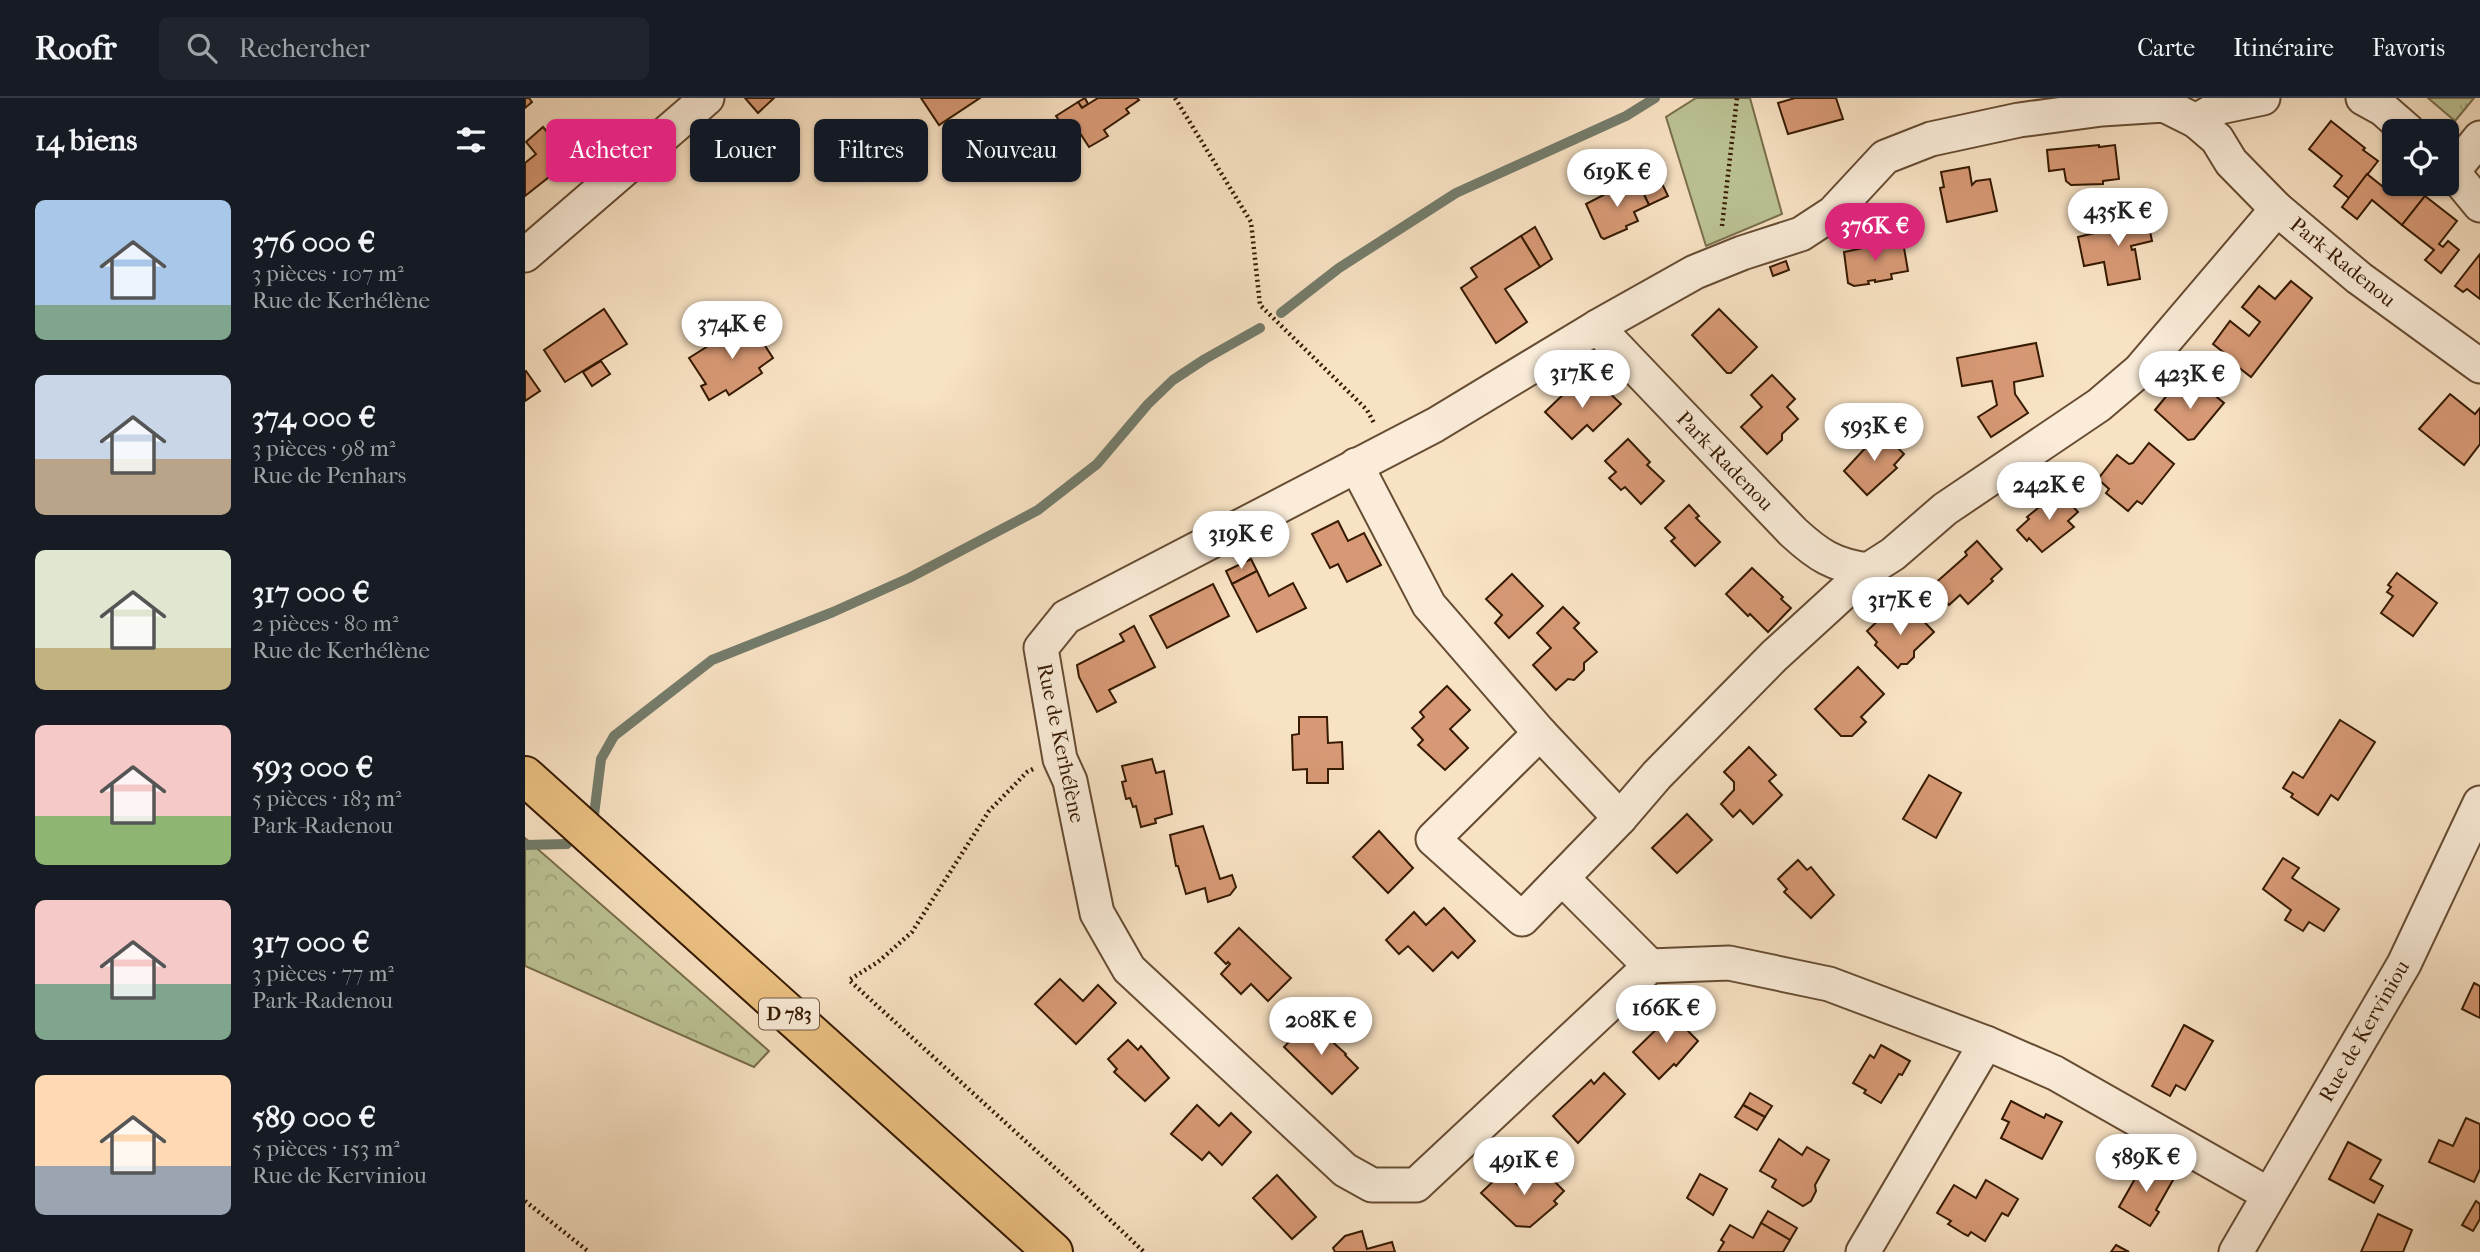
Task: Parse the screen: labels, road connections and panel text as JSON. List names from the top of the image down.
{
  "streets": {
    "main road": ["D 783"],
    "street": ["Park-Radenou", "Rue de Kerhélène", "Rue de Kerviniou"]
  },
  "crossings": [
    ["Park-Radenou", "Rue de Kerhélène"]
  ],
  "page": {
    "header": "Roofr",
    "search": "Rechercher",
    "nav": ["Carte", "Itinéraire", "Favoris"],
    "heading": "14 biens",
    "chip": [
      "Acheter",
      "Louer",
      "Filtres",
      "Nouveau"
    ],
    "price": [
      "619K €",
      "435K €",
      "376K €",
      "374K €",
      "317K €",
      "423K €",
      "593K €",
      "242K €",
      "319K €",
      "317K €",
      "166K €",
      "208K €",
      "589K €",
      "491K €"
    ],
    "list": [
      {
        "name": "376 000 €",
        "note": "3 pièces · 107 m² · Rue de Kerhélène"
      },
      {
        "name": "374 000 €",
        "note": "3 pièces · 98 m² · Rue de Penhars"
      },
      {
        "name": "317 000 €",
        "note": "2 pièces · 80 m² · Rue de Kerhélène"
      },
      {
        "name": "593 000 €",
        "note": "5 pièces · 183 m² · Park-Radenou"
      },
      {
        "name": "317 000 €",
        "note": "3 pièces · 77 m² · Park-Radenou"
      },
      {
        "name": "589 000 €",
        "note": "5 pièces · 153 m² · Rue de Kerviniou"
      }
    ]
  }
}
